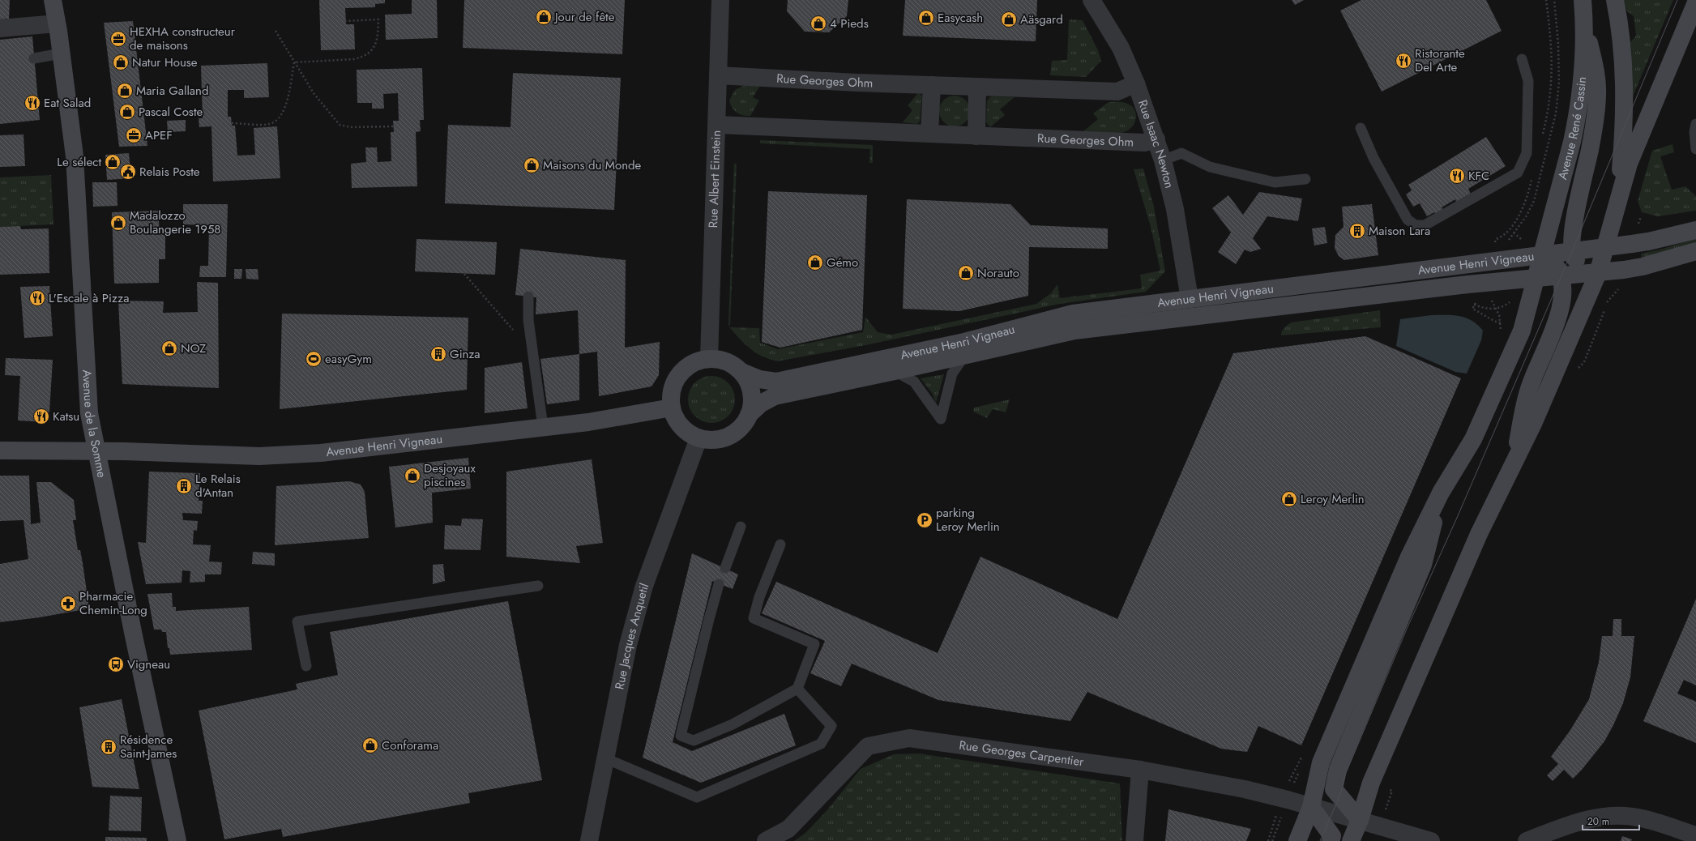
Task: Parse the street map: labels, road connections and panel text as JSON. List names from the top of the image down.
{
  "streets": {
    "street": [
      "Rue Georges Ohm",
      "Avenue René Cassin",
      "Rue Isaac Newton",
      "Rue Albert Einstein",
      "Avenue Henri Vigneau",
      "Avenue de la Somme",
      "Rue Jacques Anquetil",
      "Rue Georges Carpentier"
    ]
  },
  "crossings": [
    ["Rue Georges Ohm", "Rue Isaac Newton"],
    ["Rue Georges Ohm", "Rue Albert Einstein"],
    ["Avenue René Cassin", "Avenue Henri Vigneau"],
    ["Rue Isaac Newton", "Avenue Henri Vigneau"],
    ["Rue Albert Einstein", "Avenue Henri Vigneau"],
    ["Rue Albert Einstein", "Rue Jacques Anquetil"],
    ["Avenue Henri Vigneau", "Avenue de la Somme"],
    ["Avenue Henri Vigneau", "Rue Jacques Anquetil"]
  ],
  "places": {
    "shop": [
      "Jour de fête",
      "Easycash",
      "Aäsgard",
      "4 Pieds",
      "Natur House",
      "Maria Galland",
      "Pascal Coste",
      "Le sélect",
      "Maisons du Monde",
      "Madalozzo Boulangerie 1958",
      "Gémo",
      "Norauto",
      "NOZ",
      "Desjoyaux piscines",
      "Leroy Merlin",
      "Conforama"
    ],
    "office": ["HEXHA constructeur de maisons", "APEF"],
    "restaurant": [
      "Ristorante Del Arte",
      "Eat Salad",
      "KFC",
      "L'Escale à Pizza",
      "Katsu"
    ],
    "public building": ["Relais Poste"],
    "building": [
      "Maison Lara",
      "Ginza",
      "Le Relais d'Antan",
      "Résidence Saint-James"
    ],
    "sports": ["easyGym"],
    "parking": ["parking Leroy Merlin"],
    "pharmacy": ["Pharmacie Chemin-Long"],
    "bus stop": ["Vigneau"]
  },
  "scale_bar": "20 m"
}
